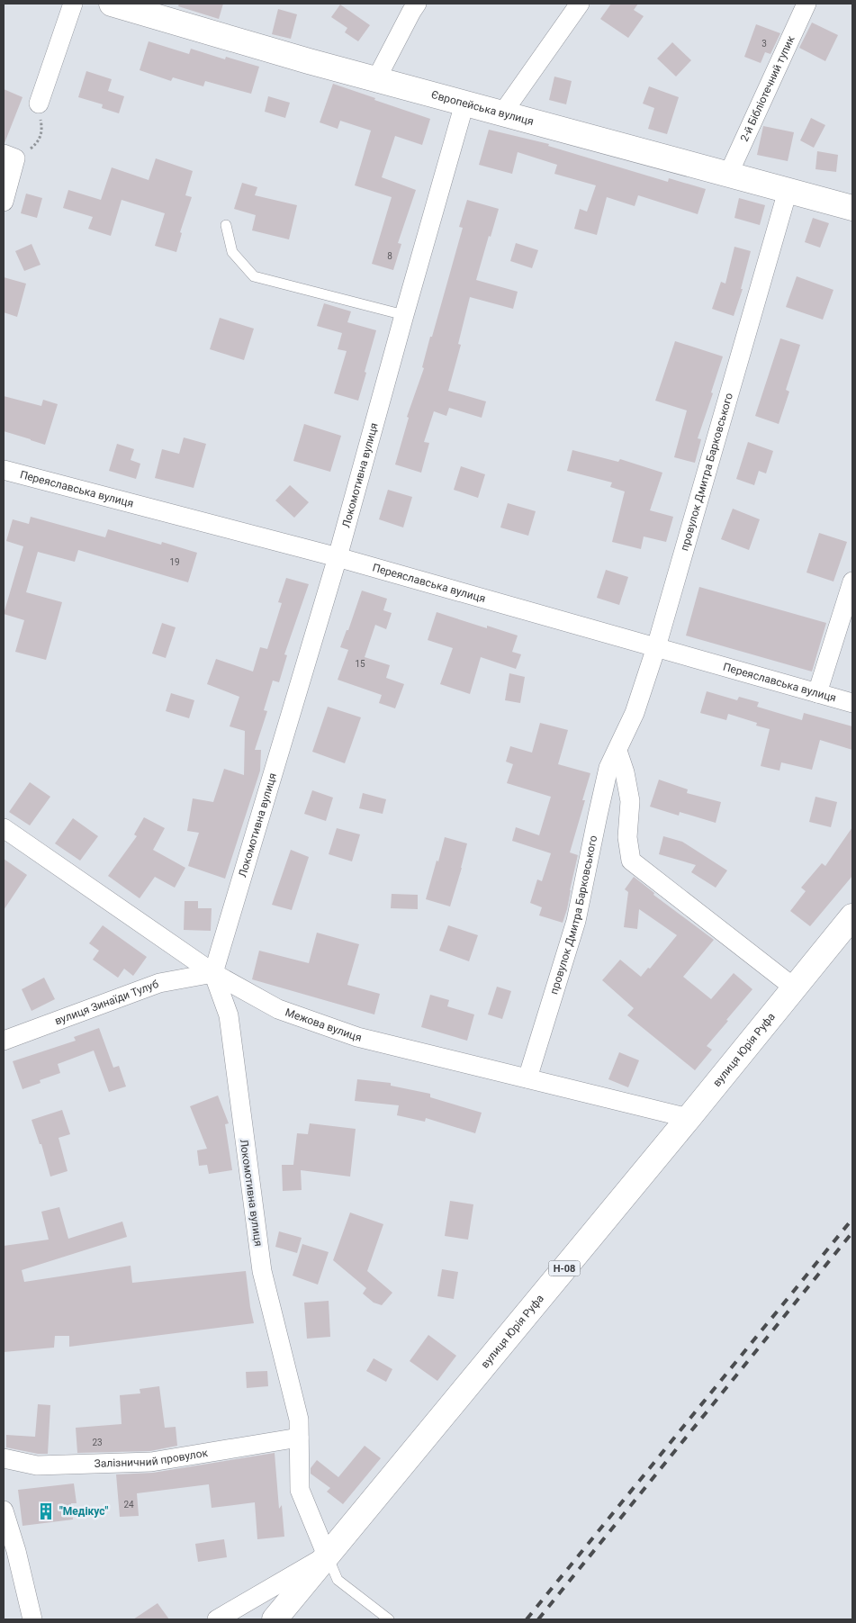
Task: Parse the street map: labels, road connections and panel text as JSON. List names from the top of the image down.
{
  "streets": {
    "main road": ["Європейська вулиця", "вулиця Юрія Руфа", "Н-08"],
    "street": [
      "2-й Бібліотечний тупик",
      "провулок Дмитра Барковського",
      "Локомотивна вулиця",
      "Переяславська вулиця",
      "вулиця Зинаїди Тулуб",
      "Межова вулиця",
      "Залізничний провулок"
    ]
  },
  "crossings": [
    ["2-й Бібліотечний тупик", "Європейська вулиця"],
    ["Європейська вулиця", "провулок Дмитра Барковського"],
    ["Європейська вулиця", "Локомотивна вулиця"],
    ["провулок Дмитра Барковського", "Переяславська вулиця"],
    ["провулок Дмитра Барковського", "Межова вулиця"],
    ["Локомотивна вулиця", "Переяславська вулиця"],
    ["Локомотивна вулиця", "вулиця Зинаїди Тулуб"],
    ["Локомотивна вулиця", "Межова вулиця"],
    ["Локомотивна вулиця", "вулиця Юрія Руфа"],
    ["Локомотивна вулиця", "Залізничний провулок"],
    ["вулиця Зинаїди Тулуб", "Межова вулиця"],
    ["Межова вулиця", "вулиця Юрія Руфа"]
  ],
  "places": {
    "building": ["\"Медікус\""]
  },
  "house_numbers": [
    "3",
    "8",
    "19",
    "15",
    "23",
    "24"
  ]
}
